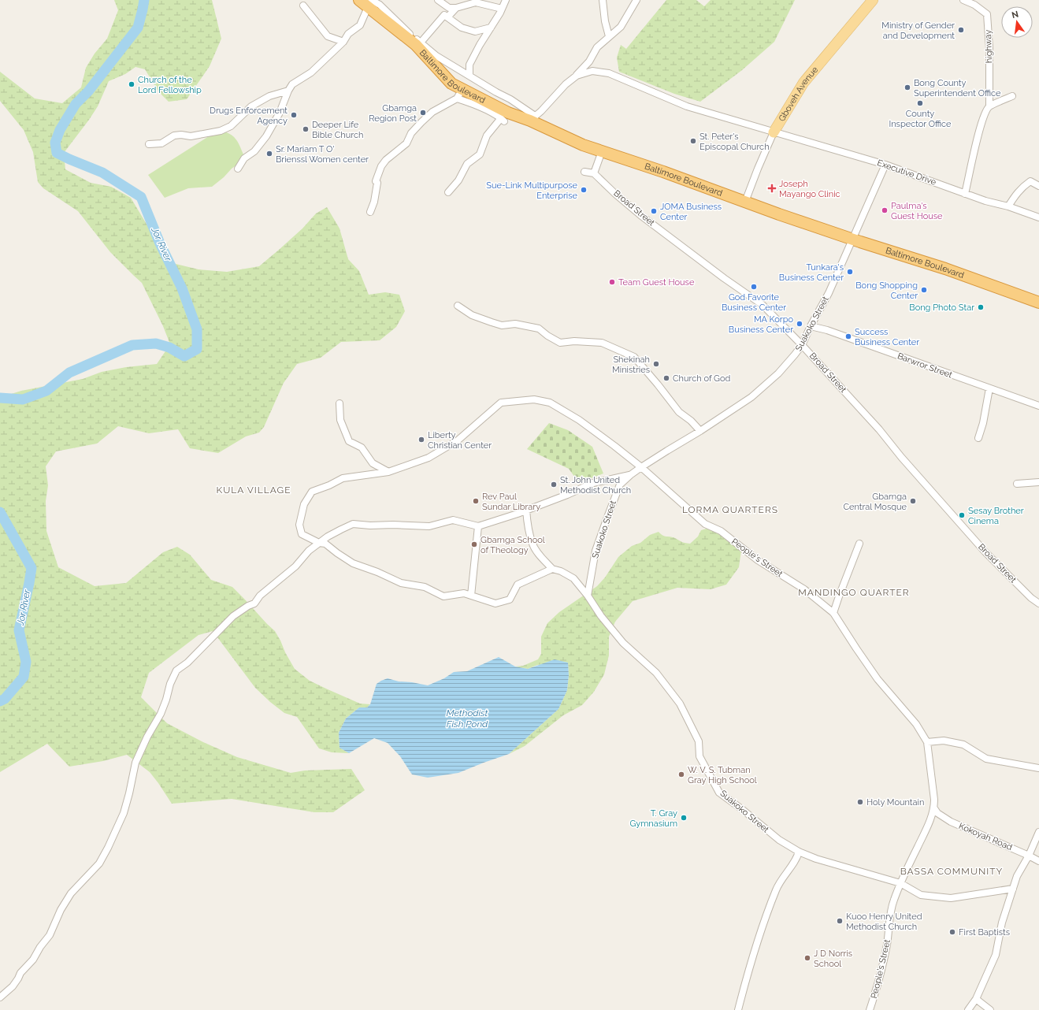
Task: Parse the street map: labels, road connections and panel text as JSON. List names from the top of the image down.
{
  "streets": {
    "highway": ["Baltimore Boulevard"],
    "main road": ["Gboveh Avenue"],
    "street": [
      "highway",
      "Executive Drive",
      "Broad Street",
      "Suakoko Street",
      "Barwror Street",
      "People's Street",
      "Kokoyah Road"
    ]
  },
  "crossings": [
    ["highway", "Executive Drive"],
    ["Baltimore Boulevard", "Gboveh Avenue"],
    ["Baltimore Boulevard", "Suakoko Street"],
    ["Gboveh Avenue", "Executive Drive"],
    ["Executive Drive", "Suakoko Street"],
    ["Broad Street", "Suakoko Street"],
    ["Suakoko Street", "Barwror Street"],
    ["Suakoko Street", "People's Street"],
    ["People's Street", "Kokoyah Road"]
  ],
  "districts": [
    "KULA VILLAGE",
    "LORMA QUARTERS",
    "MANDINGO QUARTER",
    "BASSA COMMUNITY"
  ],
  "water": ["Jor River", "Methodist Fish Pond"],
  "places": {
    "other": [
      "Ministry of Gender and Development",
      "Church of the Lord Fellowship",
      "Bong County Superintendent Office",
      "County Inspector Office",
      "Gbarnga Region Post",
      "Drugs Enforcement Agency",
      "Deeper Life Bible Church",
      "St. Peter's Episcopal Church",
      "Sr. Mariam T O' Brienssl Women center",
      "Sue-Link Multipurpose Enterprise",
      "Paulma's Guest House",
      "JOMA Business Center",
      "Tunkara's Business Center",
      "Team Guest House",
      "God Favorite Business Center",
      "Bong Shopping Center",
      "Bong Photo Star",
      "MA Korpo Business Center",
      "Success Business Center",
      "Shekinah Ministries",
      "Church of God",
      "Liberty Christian Center",
      "St. John United Methodist Church",
      "Rev Paul Sundar Library",
      "Gbarnga Central Mosque",
      "Sesay Brother Cinema",
      "Gbarnga School of Theology",
      "W. V. S. Tubman Gray High School",
      "Holy Mountain",
      "T. Gray Gymnasium",
      "Kuoo Henry United Methodist Church",
      "First Baptists",
      "J D Norris School"
    ],
    "health": ["Joseph Mayango Clinic"]
  },
  "north": "top"
}
